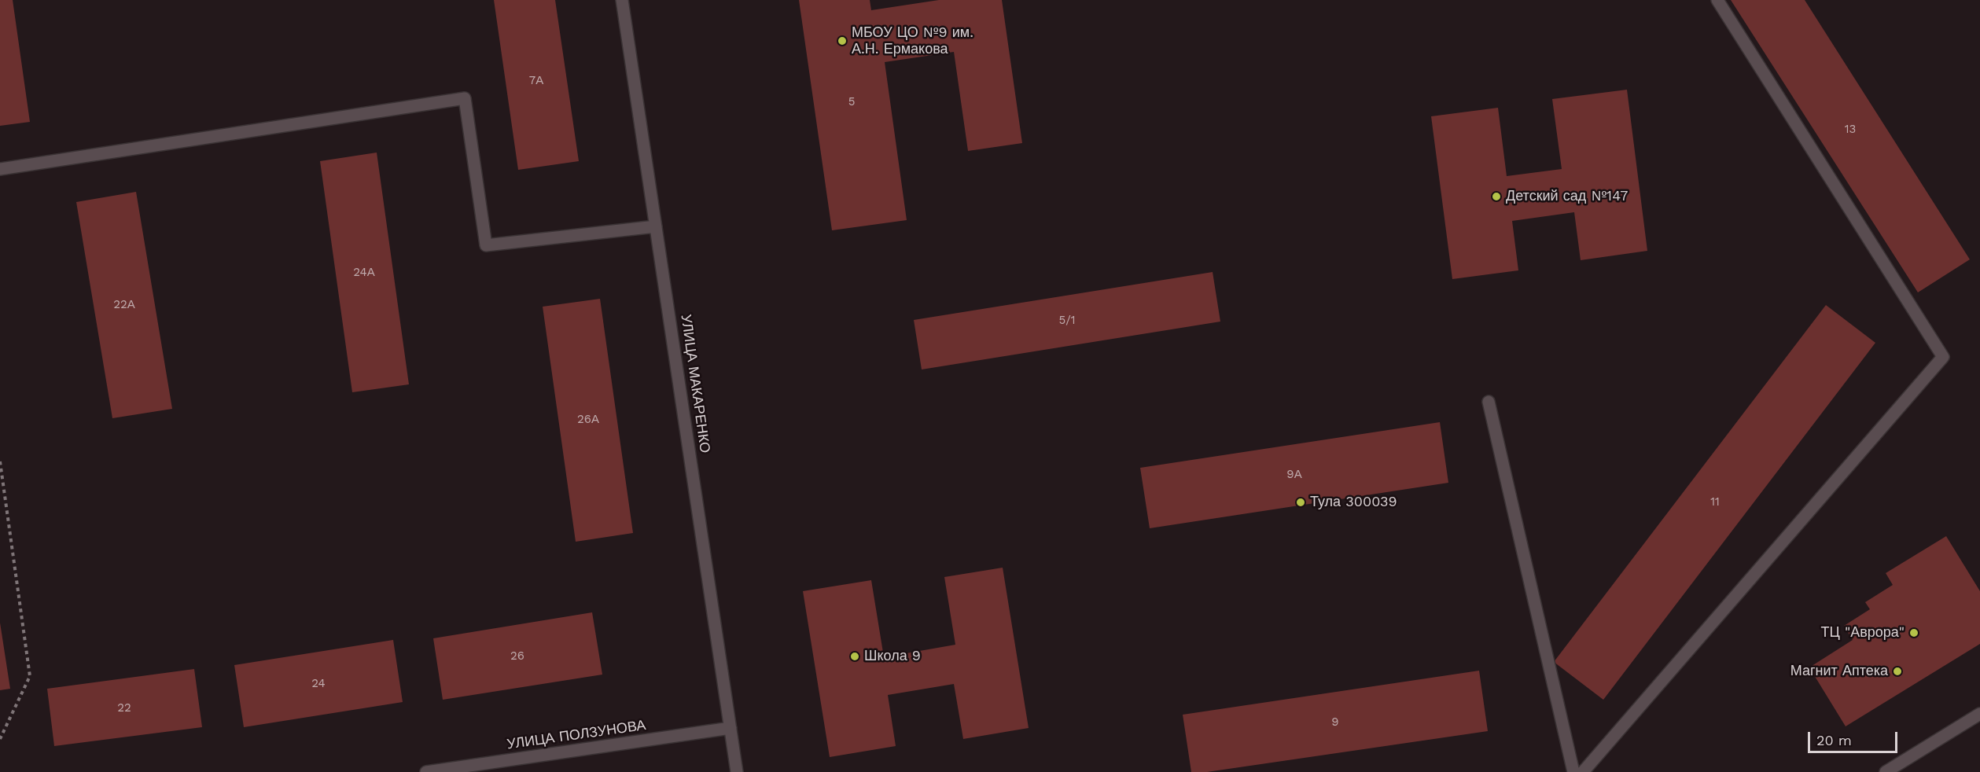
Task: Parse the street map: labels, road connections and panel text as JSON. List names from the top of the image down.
{
  "streets": {
    "street": ["УЛИЦА МАКАРЕНКО", "УЛИЦА ПОЛЗУНОВА"]
  },
  "crossings": [
    ["УЛИЦА МАКАРЕНКО", "УЛИЦА ПОЛЗУНОВА"]
  ],
  "places": [
    "МБОУ ЦО №9 им. А.Н. Ермакова",
    "Детский сад №147",
    "Тула 300039",
    "ТЦ \"Аврора\"",
    "Школа 9",
    "Магнит Аптека"
  ],
  "house_numbers": [
    "7А",
    "5",
    "13",
    "24А",
    "22А",
    "5/1",
    "26А",
    "9А",
    "11",
    "26",
    "24",
    "22",
    "9"
  ],
  "scale_bar": "20 m"
}
